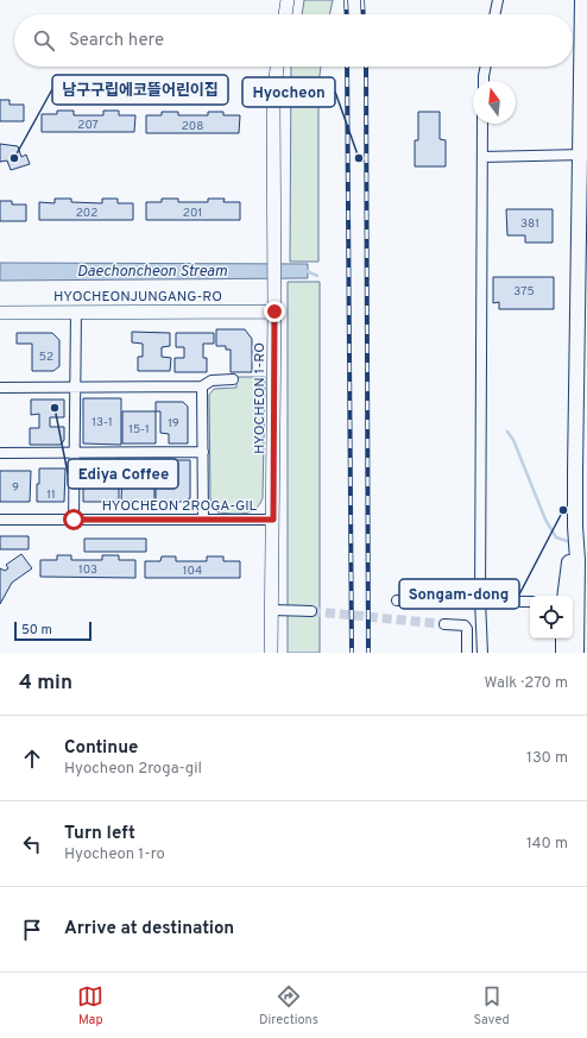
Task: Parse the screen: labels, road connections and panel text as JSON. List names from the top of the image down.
{
  "streets": {
    "street": ["HYOCHEONJUNGANG-RO", "HYOCHEON 1-RO", "HYOCHEON 2ROGA-GIL"]
  },
  "crossings": [
    ["HYOCHEONJUNGANG-RO", "HYOCHEON 1-RO"],
    ["HYOCHEON 1-RO", "HYOCHEON 2ROGA-GIL"]
  ],
  "water": ["Daechoncheon Stream"],
  "places": [
    "남구구립에코뜰어린이집",
    "Hyocheon",
    "Ediya Coffee",
    "Songam-dong"
  ],
  "house_numbers": [
    "207",
    "208",
    "202",
    "201",
    "381",
    "375",
    "52",
    "13-1",
    "19",
    "15-1",
    "9",
    "11",
    "103",
    "104"
  ],
  "scale_bar": "50 m",
  "north": "top",
  "page": {
    "search": "Search here",
    "scale": "50 m",
    "heading": ["4 min", "Walk · 270 m"],
    "list": [
      ["Continue", "Hyocheon 2roga-gil", "130 m"],
      ["Turn left", "Hyocheon 1-ro", "140 m"],
      "Arrive at destination"
    ],
    "nav": ["Map", "Directions", "Saved"]
  }
}
